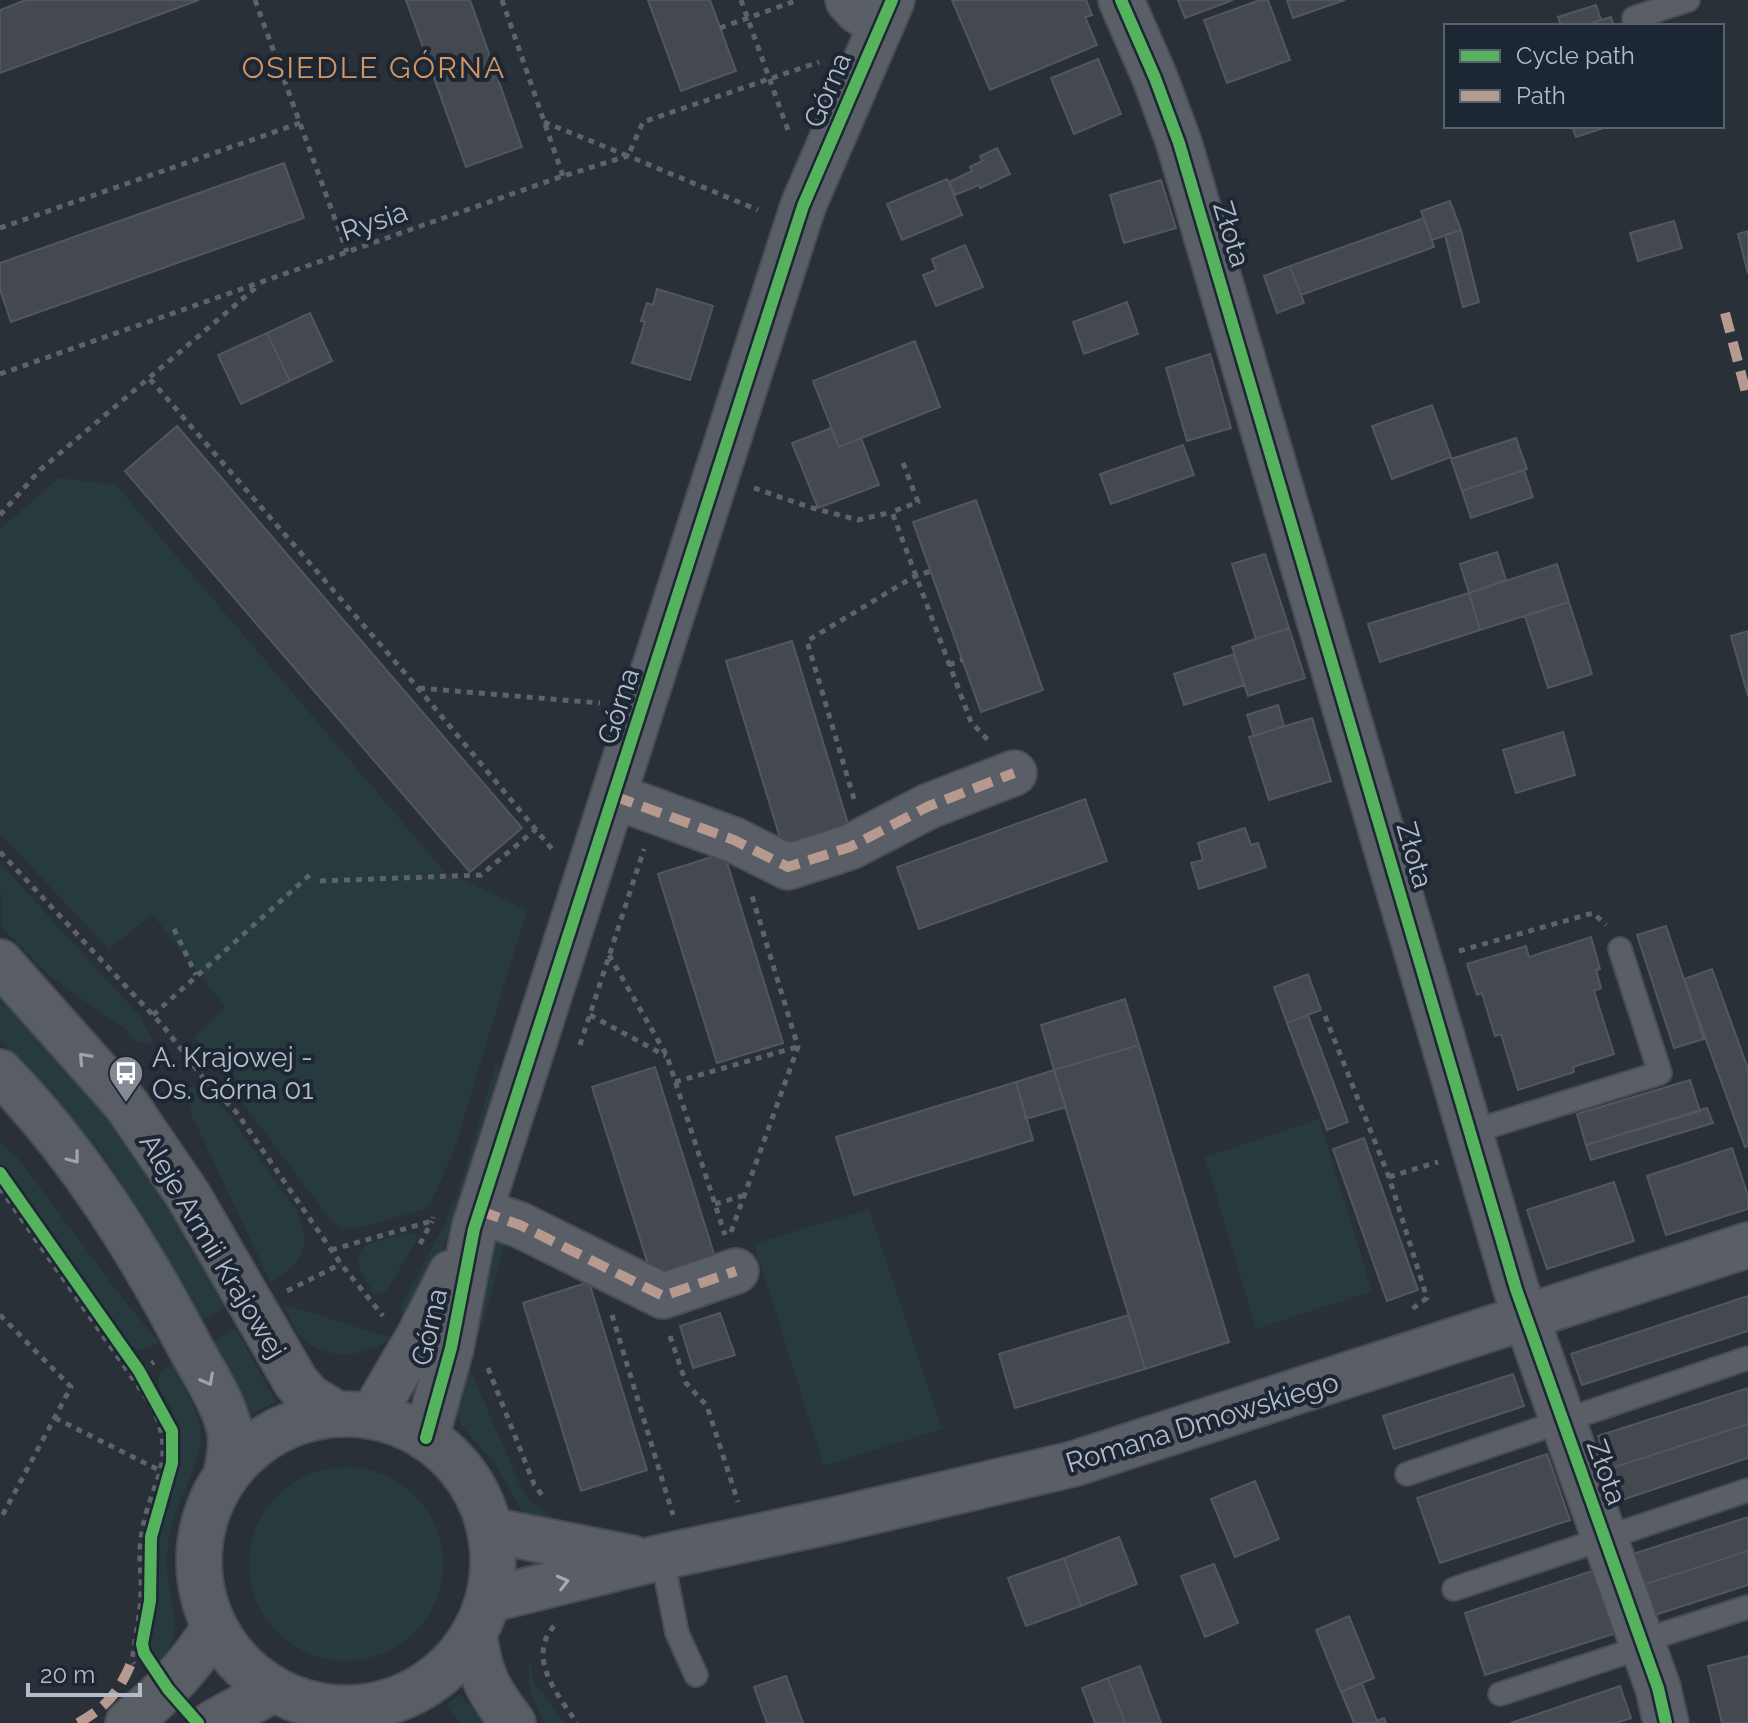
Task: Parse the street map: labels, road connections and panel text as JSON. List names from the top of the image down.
{
  "streets": {
    "street": [
      "Górna",
      "Złota",
      "Aleje Armii Krajowej",
      "Romana Dmowskiego"
    ],
    "path": ["Rysia"]
  },
  "crossings": [
    ["Górna", "Aleje Armii Krajowej"],
    ["Złota", "Romana Dmowskiego"]
  ],
  "districts": ["OSIEDLE GÓRNA"],
  "places": {
    "bus stop": ["A. Krajowej - Os. Górna 01"]
  },
  "legend": ["Cycle path", "Path"],
  "scale_bar": "20 m"
}
